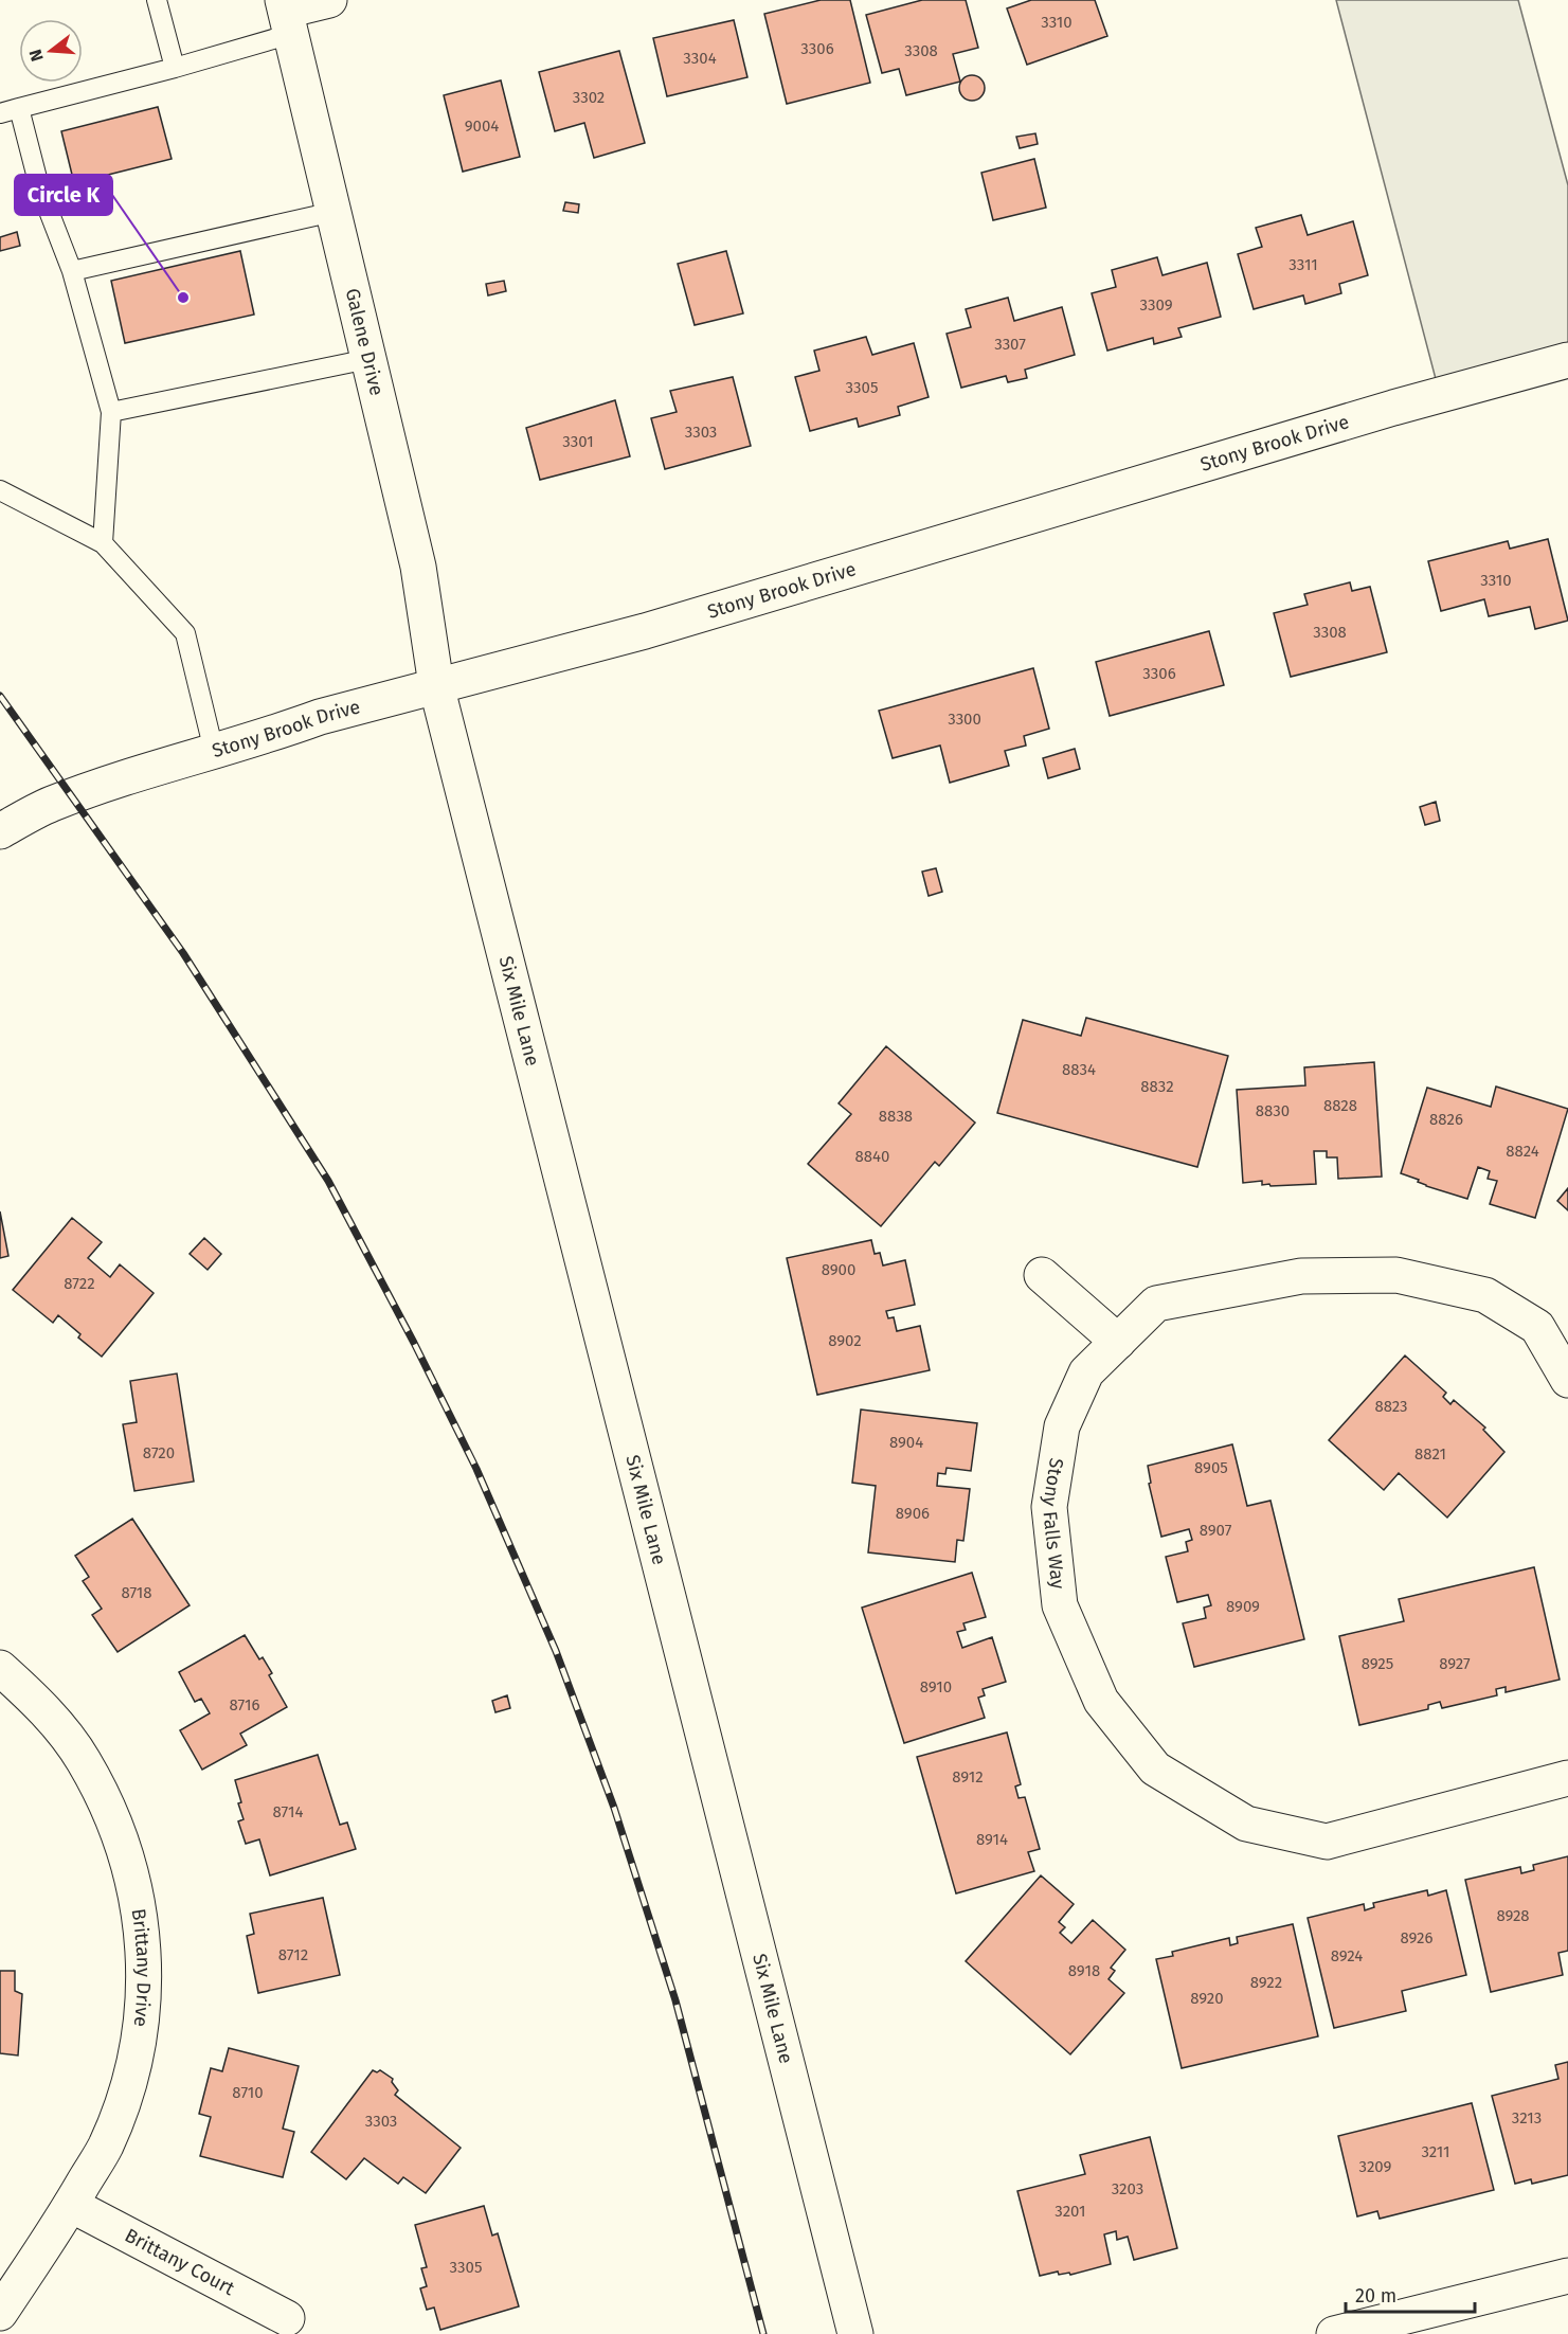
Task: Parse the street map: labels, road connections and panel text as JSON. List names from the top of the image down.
{
  "streets": {
    "street": [
      "Galene Drive",
      "Stony Brook Drive",
      "Six Mile Lane",
      "Stony Falls Way",
      "Brittany Drive",
      "Brittany Court"
    ]
  },
  "crossings": [
    ["Galene Drive", "Stony Brook Drive"],
    ["Galene Drive", "Six Mile Lane"],
    ["Stony Brook Drive", "Six Mile Lane"],
    ["Brittany Drive", "Brittany Court"]
  ],
  "places": ["Circle K"],
  "house_numbers": [
    "3310",
    "3306",
    "3308",
    "3304",
    "3302",
    "9004",
    "3311",
    "3309",
    "3307",
    "3305",
    "3303",
    "3301",
    "3310",
    "3308",
    "3306",
    "3300",
    "8834",
    "8832",
    "8828",
    "8830",
    "8838",
    "8826",
    "8824",
    "8840",
    "8900",
    "8722",
    "8902",
    "8823",
    "8904",
    "8720",
    "8821",
    "8905",
    "8906",
    "8907",
    "8718",
    "8909",
    "8925",
    "8927",
    "8910",
    "8716",
    "8912",
    "8714",
    "8914",
    "8928",
    "8926",
    "8712",
    "8924",
    "8918",
    "8922",
    "8920",
    "8710",
    "3213",
    "3303",
    "3211",
    "3209",
    "3203",
    "3201",
    "3305"
  ],
  "scale_bar": "20 m",
  "north": "left"
}
